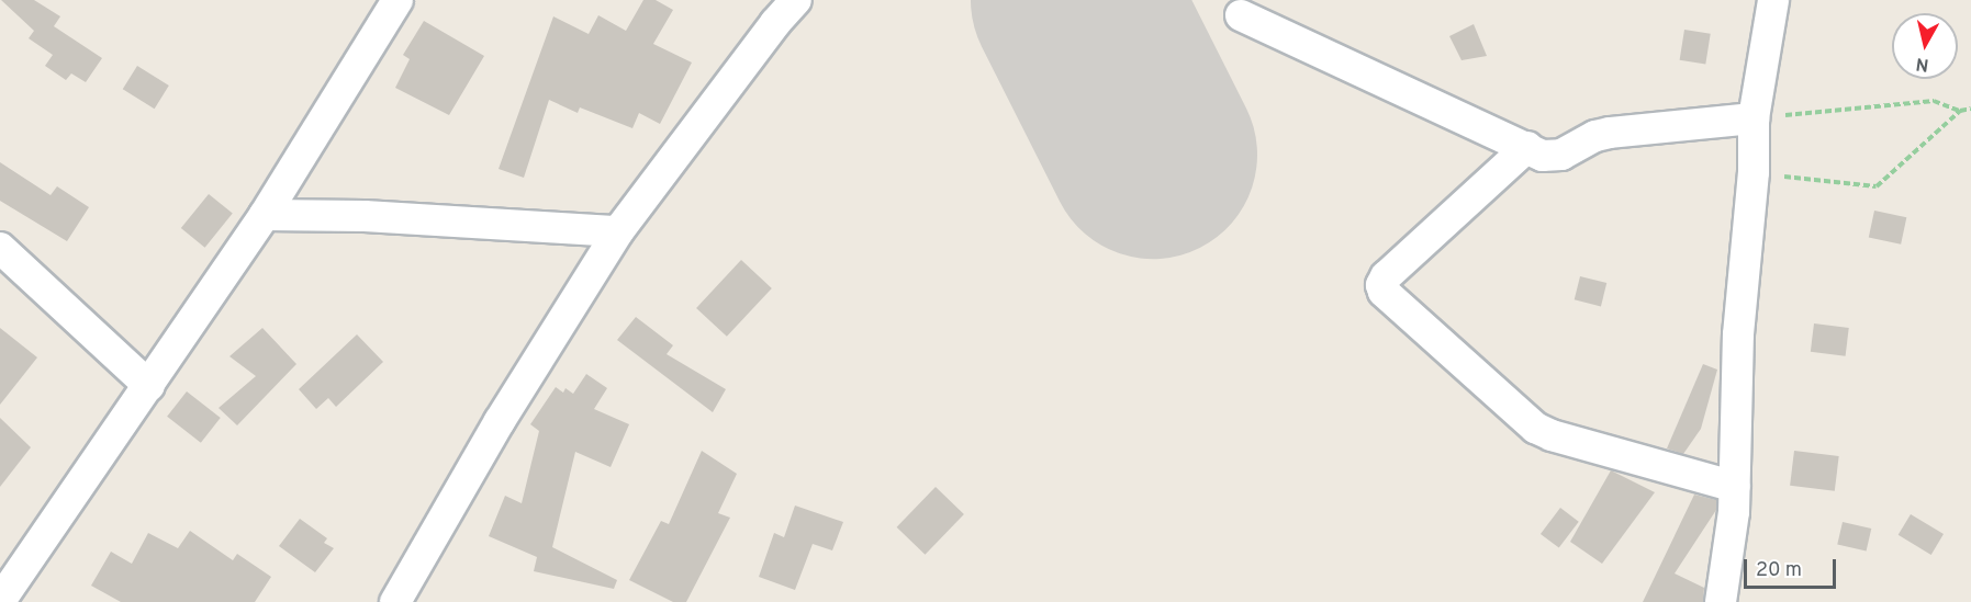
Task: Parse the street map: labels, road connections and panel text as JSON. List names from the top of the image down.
{
  "scale_bar": "20 m",
  "north": "bottom"
}
